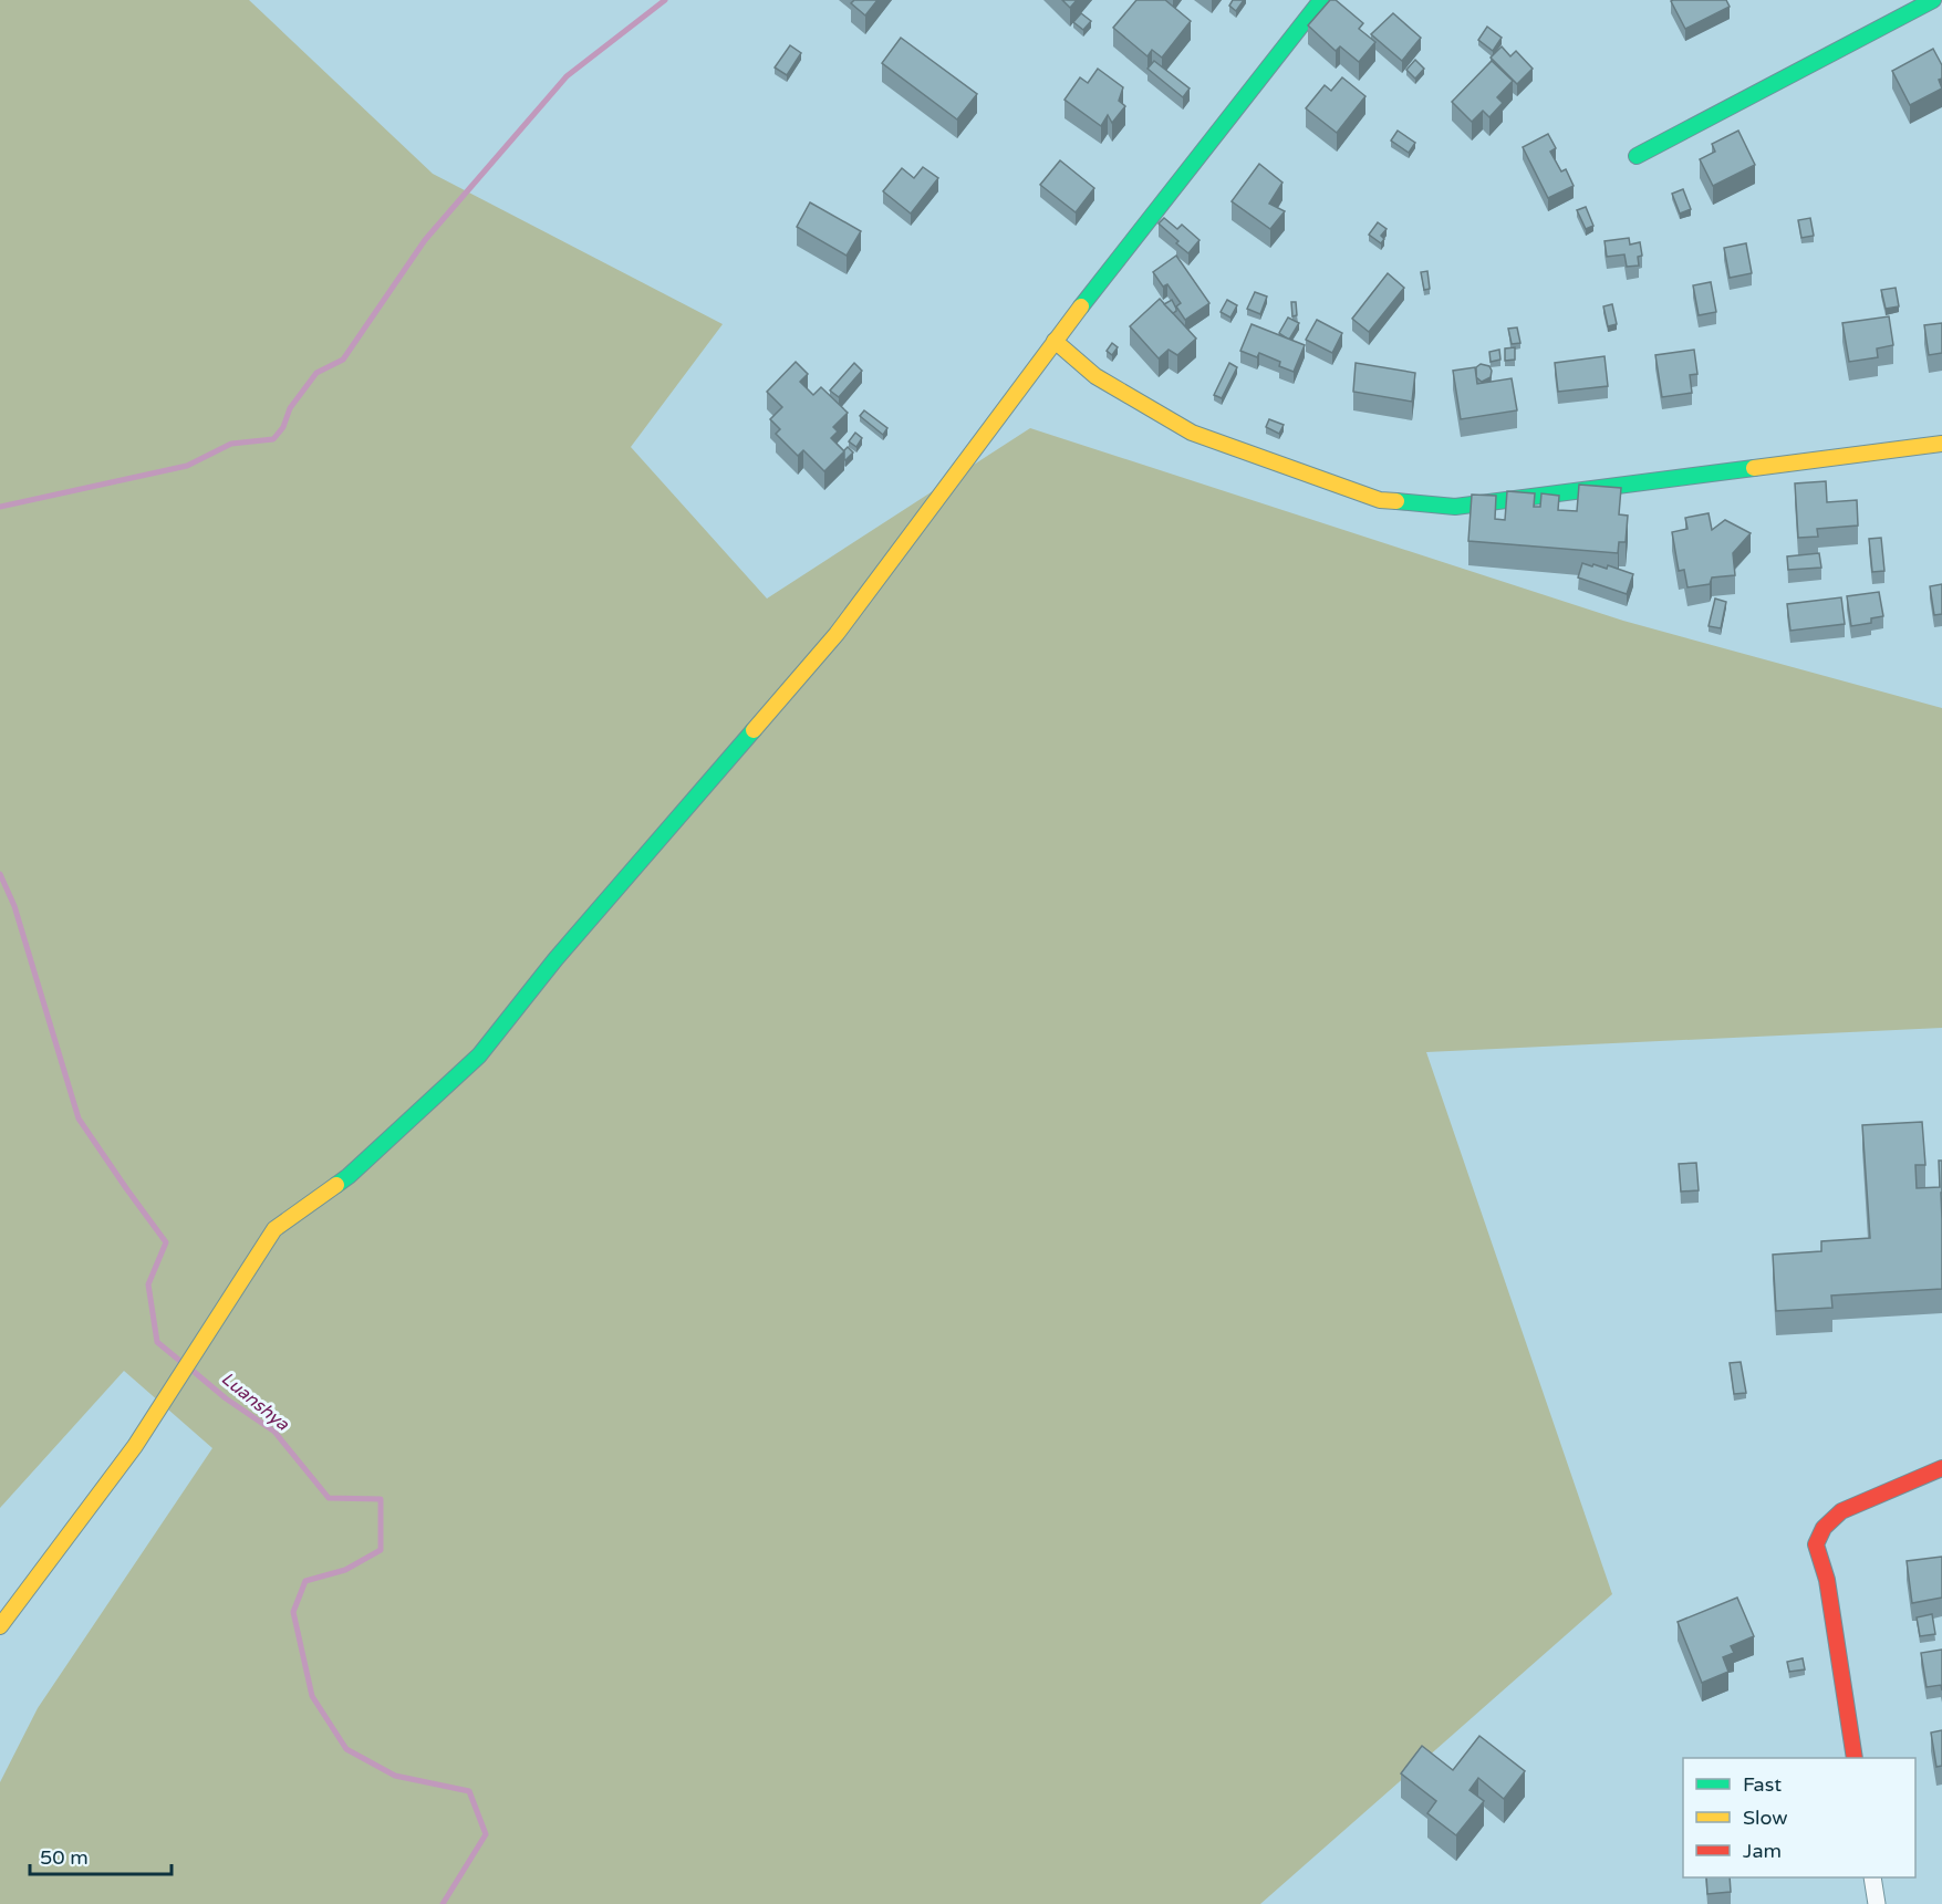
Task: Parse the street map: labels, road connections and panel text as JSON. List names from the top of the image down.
{
  "water": ["Luanshya"],
  "legend": ["Fast", "Slow", "Jam"],
  "scale_bar": "50 m"
}
